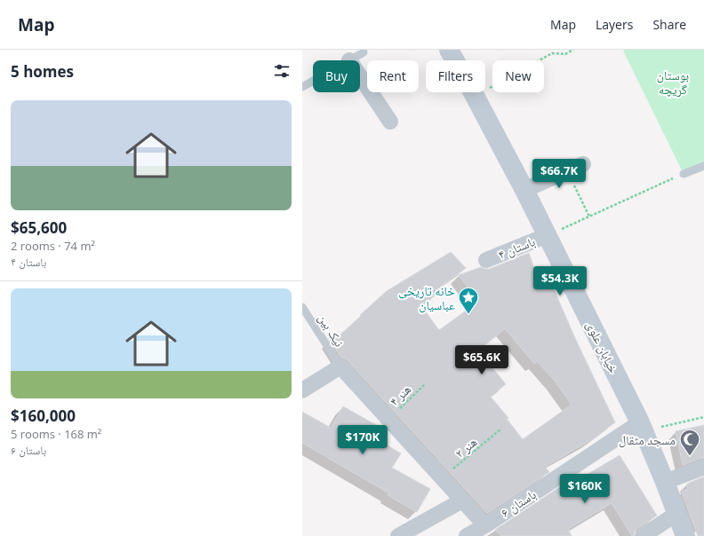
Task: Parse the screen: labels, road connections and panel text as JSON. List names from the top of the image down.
{
  "streets": {
    "main road": ["خیابان علوی"],
    "street": ["باستان ۴", "باستان ۶"],
    "lane": ["نیک بین"],
    "path": ["هنر ۴", "هنر ۲"]
  },
  "crossings": [
    ["باستان ۴", "خیابان علوی"],
    ["خیابان علوی", "باستان ۶"]
  ],
  "parks": ["بوستان گریچه"],
  "places": {
    "place": ["خانه تاریخی عباسیان"],
    "mosque": ["مسجد مثقال"]
  },
  "page": {
    "header": "Map",
    "nav": ["Map", "Layers", "Share"],
    "heading": "5 homes",
    "chip": [
      "Buy",
      "Rent",
      "Filters",
      "New"
    ],
    "list": [
      {
        "name": "$65,600",
        "note": "2 rooms · 74 m² · باستان ۴"
      },
      {
        "name": "$160,000",
        "note": "5 rooms · 168 m² · باستان ۶"
      }
    ],
    "price": [
      "$66.7K",
      "$54.3K",
      "$65.6K",
      "$170K",
      "$160K"
    ]
  }
}
